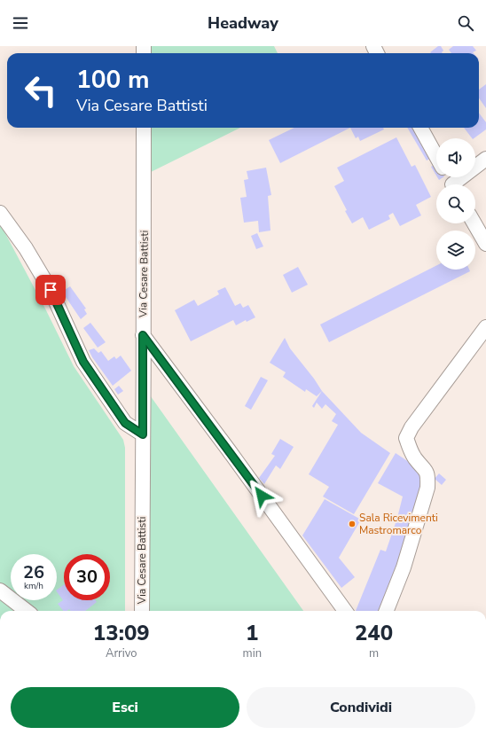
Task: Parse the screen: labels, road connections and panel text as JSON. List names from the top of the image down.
{
  "streets": {
    "street": ["Via Cesare Battisti"]
  },
  "places": ["Sala Ricevimenti Mastromarco"],
  "page": {
    "header": "Headway",
    "turn": ["100 m", "Via Cesare Battisti"],
    "speed": "26 km/h",
    "limit": "30",
    "eta": [
      "13:09",
      "Arrivo",
      "1",
      "min",
      "240",
      "m"
    ],
    "buttons": ["Esci", "Condividi"]
  }
}
